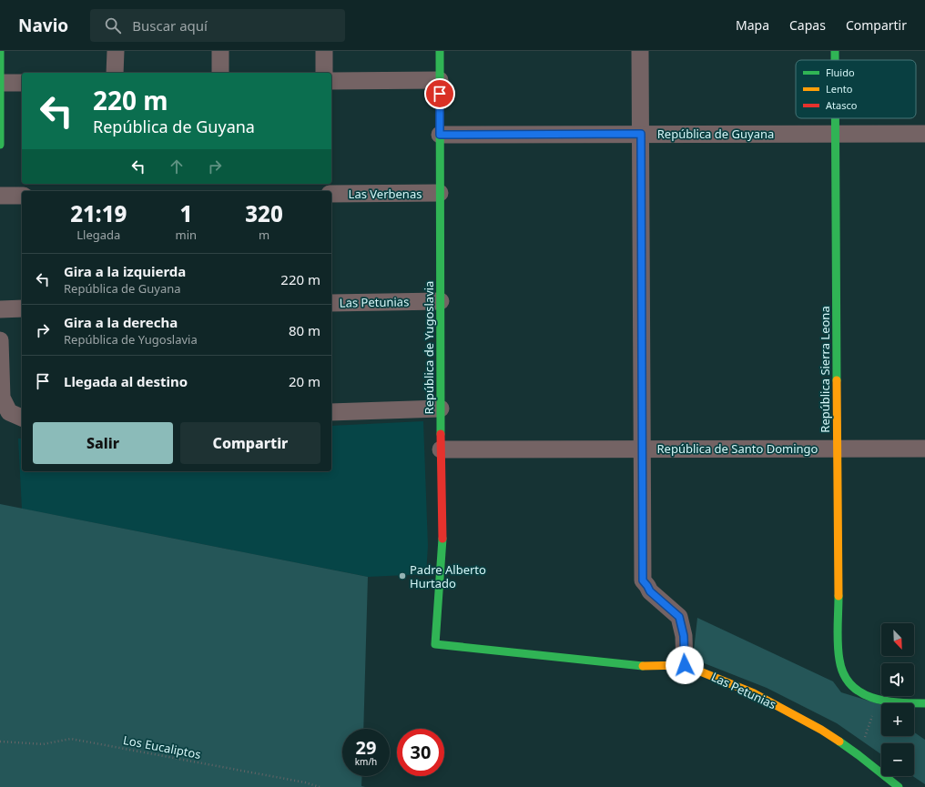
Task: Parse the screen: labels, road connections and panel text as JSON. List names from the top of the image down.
{
  "streets": {
    "street": [
      "República de Guyana",
      "Las Verbenas",
      "Las Petunias",
      "República de Yugoslavia",
      "República Sierra Leona",
      "República de Santo Domingo"
    ],
    "path": ["Los Eucaliptos"]
  },
  "crossings": [
    ["República de Guyana", "República de Yugoslavia"],
    ["República de Guyana", "República Sierra Leona"],
    ["Las Verbenas", "República de Yugoslavia"],
    ["Las Petunias", "República de Yugoslavia"],
    ["República de Yugoslavia", "República de Santo Domingo"],
    ["República Sierra Leona", "República de Santo Domingo"]
  ],
  "places": ["Padre Alberto Hurtado"],
  "legend": ["Fluido", "Lento", "Atasco"],
  "north": "bottom right",
  "page": {
    "header": "Navio",
    "search": "Buscar aquí",
    "nav": ["Mapa", "Capas", "Compartir"],
    "turn": ["220 m", "República de Guyana"],
    "eta": [
      "21:19",
      "Llegada",
      "1",
      "min",
      "320",
      "m"
    ],
    "list": [
      {
        "name": "Gira a la izquierda",
        "note": "República de Guyana",
        "value": "220 m"
      },
      {
        "name": "Gira a la derecha",
        "note": "República de Yugoslavia",
        "value": "80 m"
      },
      {
        "name": "Llegada al destino",
        "value": "20 m"
      }
    ],
    "buttons": ["Salir", "Compartir"],
    "map_buttons": ["+", "−"],
    "speed": "29 km/h",
    "limit": "30"
  }
}
